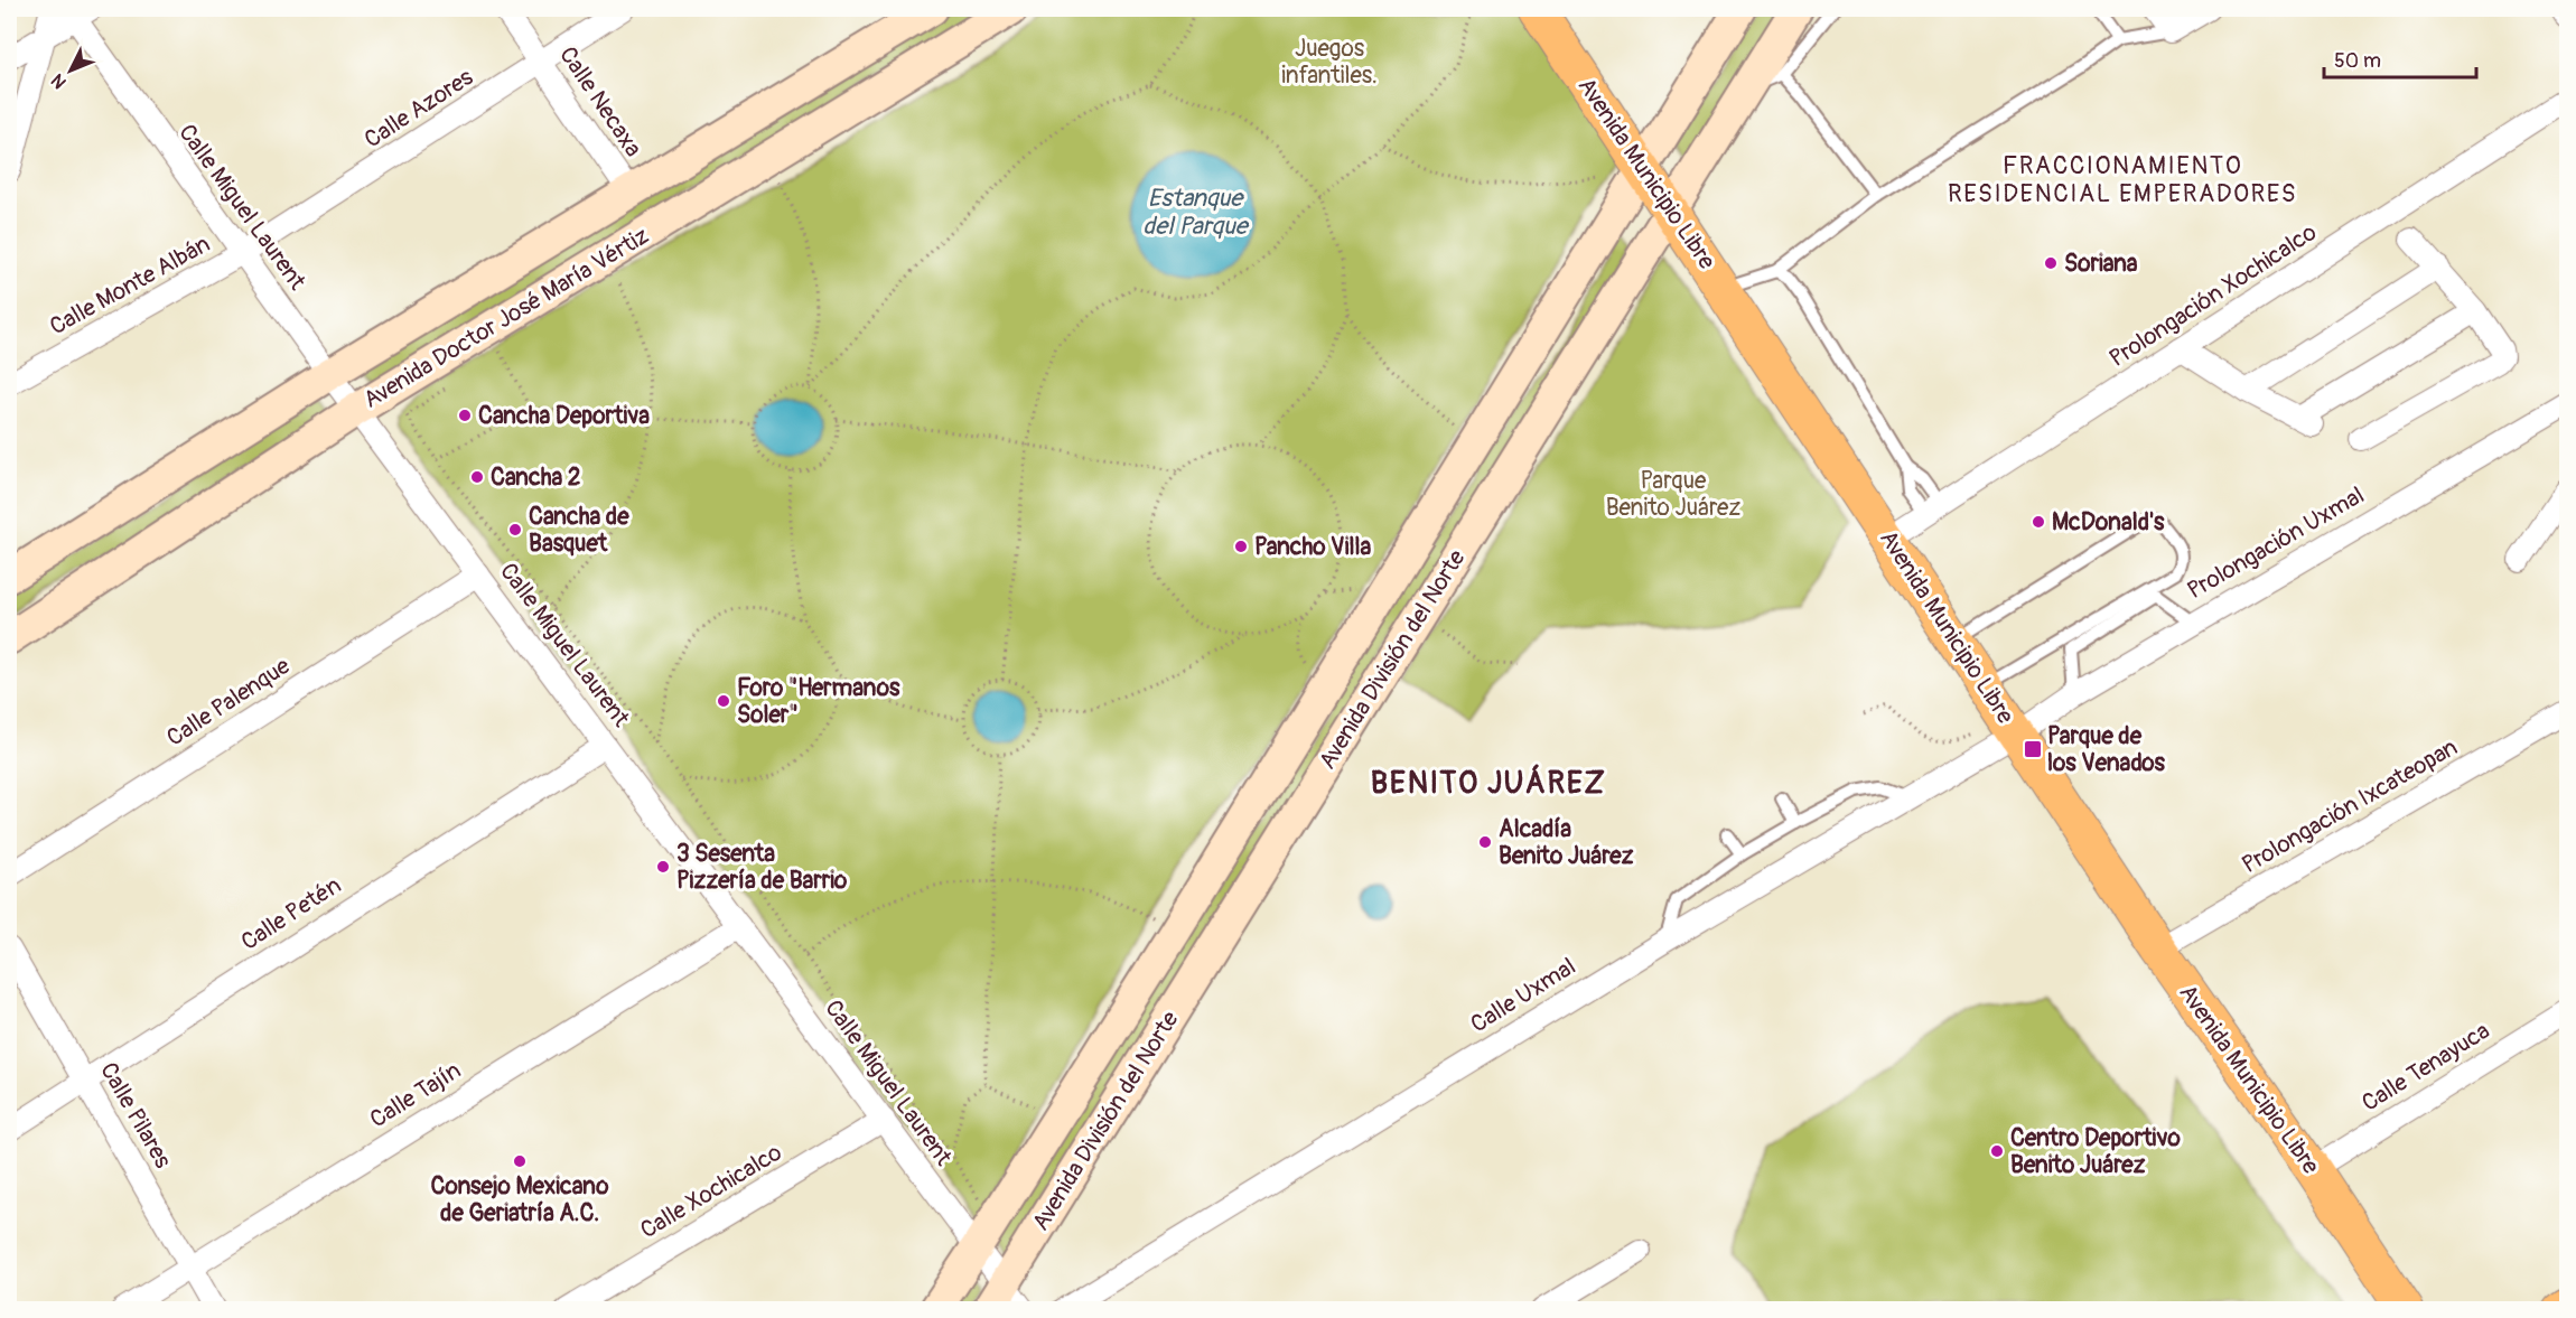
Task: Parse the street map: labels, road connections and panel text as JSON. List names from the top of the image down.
{
  "streets": {
    "main road": ["Avenida Municipio Libre", "Avenida Doctor José María Vértiz", "Avenida División del Norte"],
    "street": [
      "Calle Necaxa",
      "Calle Azores",
      "Calle Miguel Laurent",
      "Calle Monte Albán",
      "Prolongación Xochicalco",
      "Prolongación Uxmal",
      "Calle Palenque",
      "Prolongación Ixcateopan",
      "Calle Petén",
      "Calle Uxmal",
      "Calle Tenayuca",
      "Calle Tajín",
      "Calle Pilares",
      "Calle Xochicalco"
    ]
  },
  "crossings": [
    ["Calle Necaxa", "Calle Azores"],
    ["Calle Necaxa", "Avenida Doctor José María Vértiz"],
    ["Calle Azores", "Calle Miguel Laurent"],
    ["Calle Azores", "Calle Monte Albán"],
    ["Avenida Municipio Libre", "Prolongación Xochicalco"],
    ["Avenida Municipio Libre", "Prolongación Uxmal"],
    ["Avenida Municipio Libre", "Avenida División del Norte"],
    ["Avenida Municipio Libre", "Prolongación Ixcateopan"],
    ["Avenida Municipio Libre", "Calle Uxmal"],
    ["Avenida Municipio Libre", "Calle Tenayuca"],
    ["Calle Miguel Laurent", "Calle Monte Albán"],
    ["Calle Miguel Laurent", "Avenida Doctor José María Vértiz"],
    ["Calle Miguel Laurent", "Avenida División del Norte"],
    ["Calle Miguel Laurent", "Calle Palenque"],
    ["Calle Miguel Laurent", "Calle Petén"],
    ["Calle Miguel Laurent", "Calle Tajín"],
    ["Calle Miguel Laurent", "Calle Xochicalco"],
    ["Prolongación Uxmal", "Calle Uxmal"],
    ["Calle Petén", "Calle Pilares"],
    ["Calle Tajín", "Calle Pilares"]
  ],
  "districts": ["FRACCIONAMIENTO RESIDENCIAL EMPERADORES", "BENITO JUÁREZ"],
  "water": ["Estanque del Parque"],
  "parks": ["Juegos infantiles.", "Parque Benito Juárez"],
  "places": {
    "other": [
      "Soriana",
      "Cancha Deportiva",
      "Cancha 2",
      "McDonald's",
      "Cancha de Basquet",
      "Pancho Villa",
      "Foro \"Hermanos Soler\"",
      "Alcadía Benito Juárez",
      "3 Sesenta Pizzería de Barrio",
      "Centro Deportivo Benito Juárez",
      "Consejo Mexicano de Geriatría A.C."
    ],
    "transit": ["Parque de los Venados"]
  },
  "scale_bar": "50 m",
  "north": "bottom left"
}
